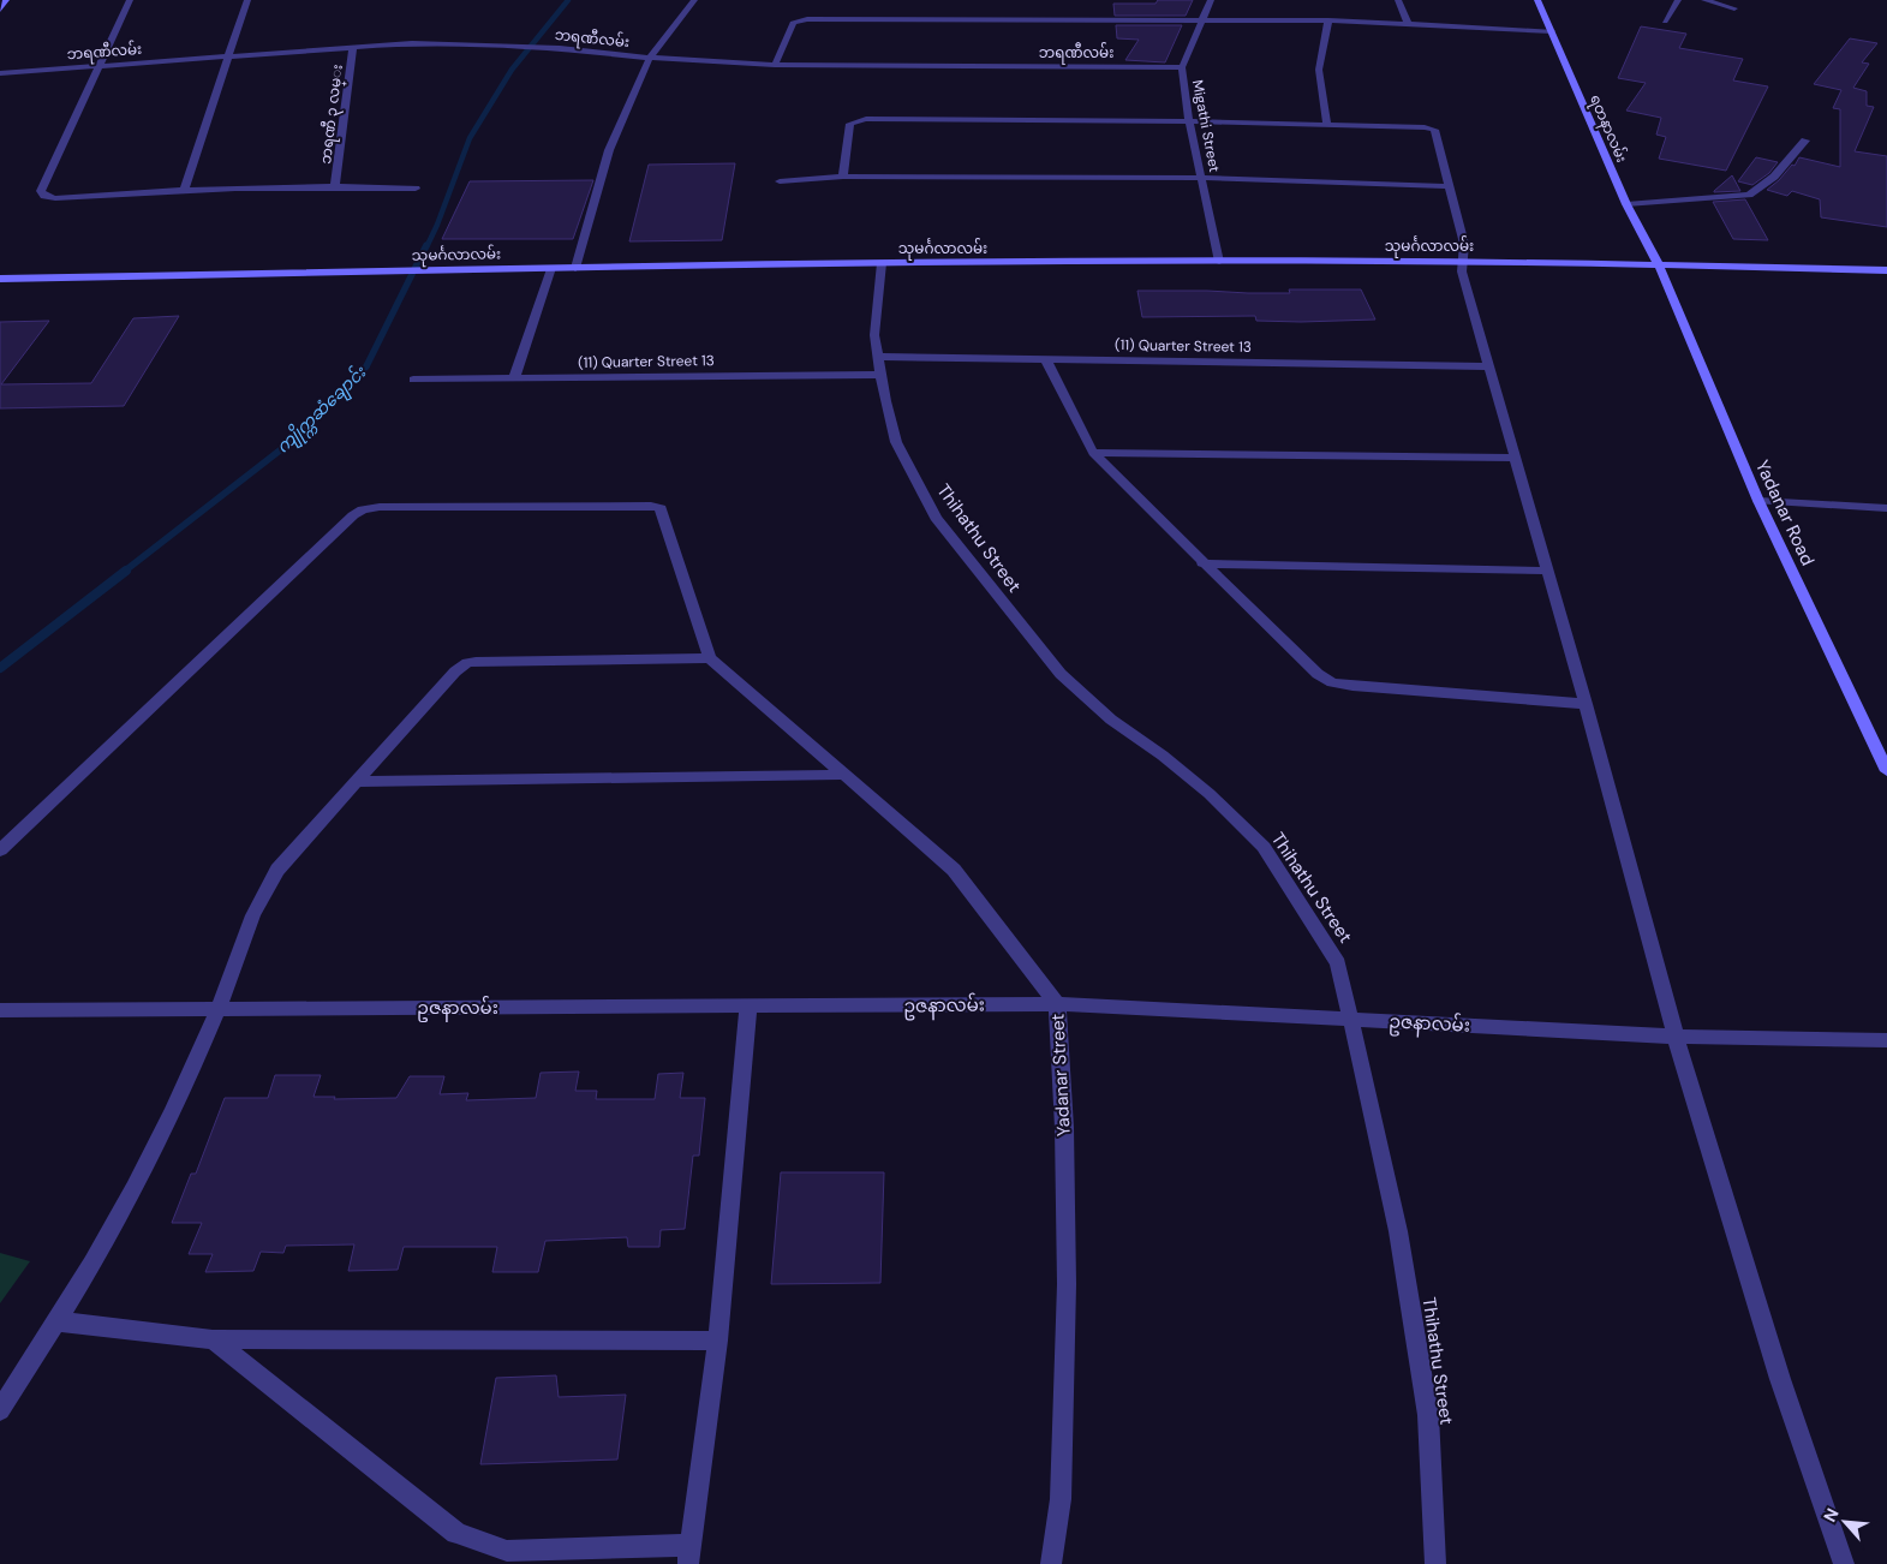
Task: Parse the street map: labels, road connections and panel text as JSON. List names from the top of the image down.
{
  "streets": {
    "main road": ["ရတနာလမ်း", "သုမင်္ဂလာလမ်း", "Yadanar Road"],
    "street": [
      "ဘရဏီလမ်း",
      "ဘရဏီ ၃ လမ္း",
      "Migathi Street",
      "(11) Quarter Street 13",
      "Thihathu Street",
      "ဥဇနာလမ်း",
      "Yadanar Street"
    ]
  },
  "crossings": [
    ["ဘရဏီလမ်း", "ဘရဏီ ၃ လမ္း"],
    ["ဘရဏီလမ်း", "Migathi Street"],
    ["Migathi Street", "သုမင်္ဂလာလမ်း"],
    ["ရတနာလမ်း", "သုမင်္ဂလာလမ်း"],
    ["ရတနာလမ်း", "Yadanar Road"],
    ["သုမင်္ဂလာလမ်း", "Yadanar Road"],
    ["သုမင်္ဂလာလမ်း", "Thihathu Street"],
    ["(11) Quarter Street 13", "Thihathu Street"],
    ["Thihathu Street", "ဥဇနာလမ်း"],
    ["ဥဇနာလမ်း", "Yadanar Street"]
  ],
  "water": ["ကျိုက္ကဆံချောင်း"],
  "north": "top left"
}
